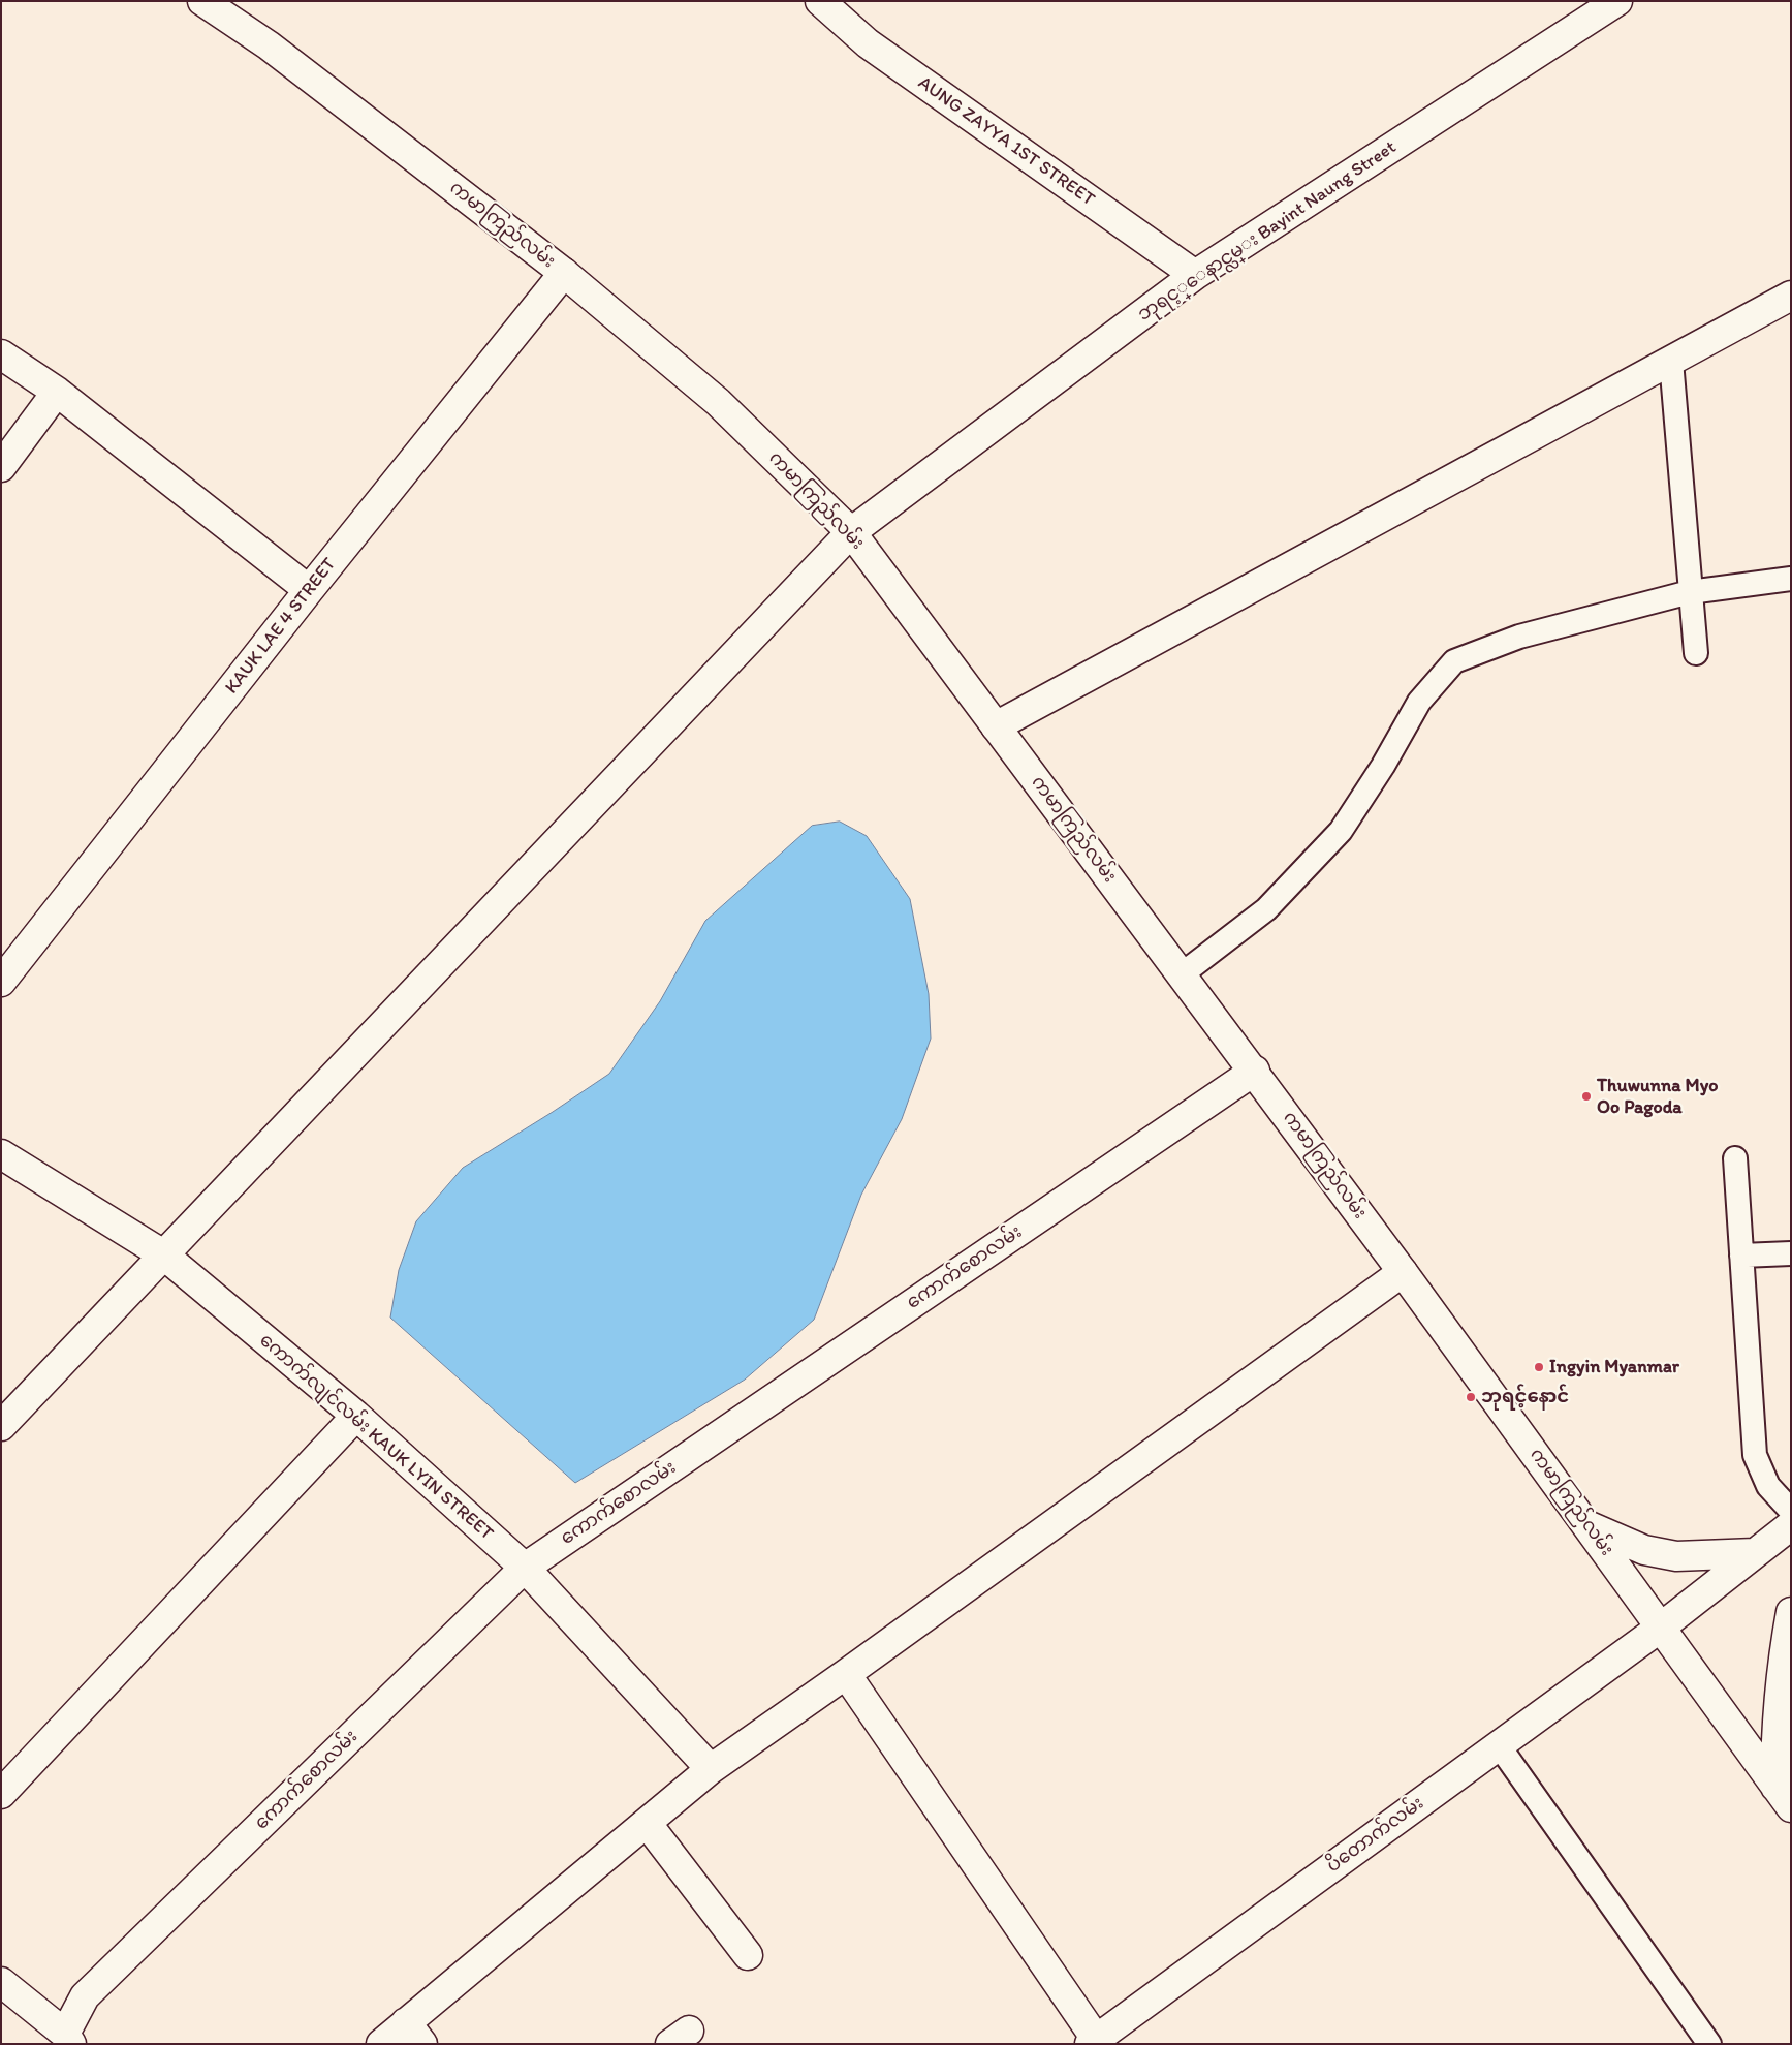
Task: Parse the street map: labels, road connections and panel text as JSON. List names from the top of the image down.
{
  "streets": {
    "street": [
      "AUNG ZAYYA 1ST STREET",
      "ကမာကြည်လမ်း",
      "ဘုရင့္ေနာင္လမ္း Bayint Naung Street",
      "KAUK LAE 4 STREET",
      "ကောက်စောလမ်း",
      "ကောက်လျင်လမ်း KAUK LYIN STREET",
      "ပိတောက်လမ်း"
    ]
  },
  "crossings": [
    ["AUNG ZAYYA 1ST STREET", "ဘုရင့္ေနာင္လမ္း Bayint Naung Street"],
    ["ကမာကြည်လမ်း", "ဘုရင့္ေနာင္လမ္း Bayint Naung Street"],
    ["ကမာကြည်လမ်း", "KAUK LAE 4 STREET"],
    ["ကမာကြည်လမ်း", "ကောက်စောလမ်း"],
    ["ကမာကြည်လမ်း", "ပိတောက်လမ်း"],
    ["ဘုရင့္ေနာင္လမ္း Bayint Naung Street", "ကောက်လျင်လမ်း KAUK LYIN STREET"],
    ["ကောက်စောလမ်း", "ကောက်လျင်လမ်း KAUK LYIN STREET"]
  ],
  "places": ["Thuwunna Myo Oo Pagoda", "Ingyin Myanmar", "ဘုရင့်နောင်"]
}
